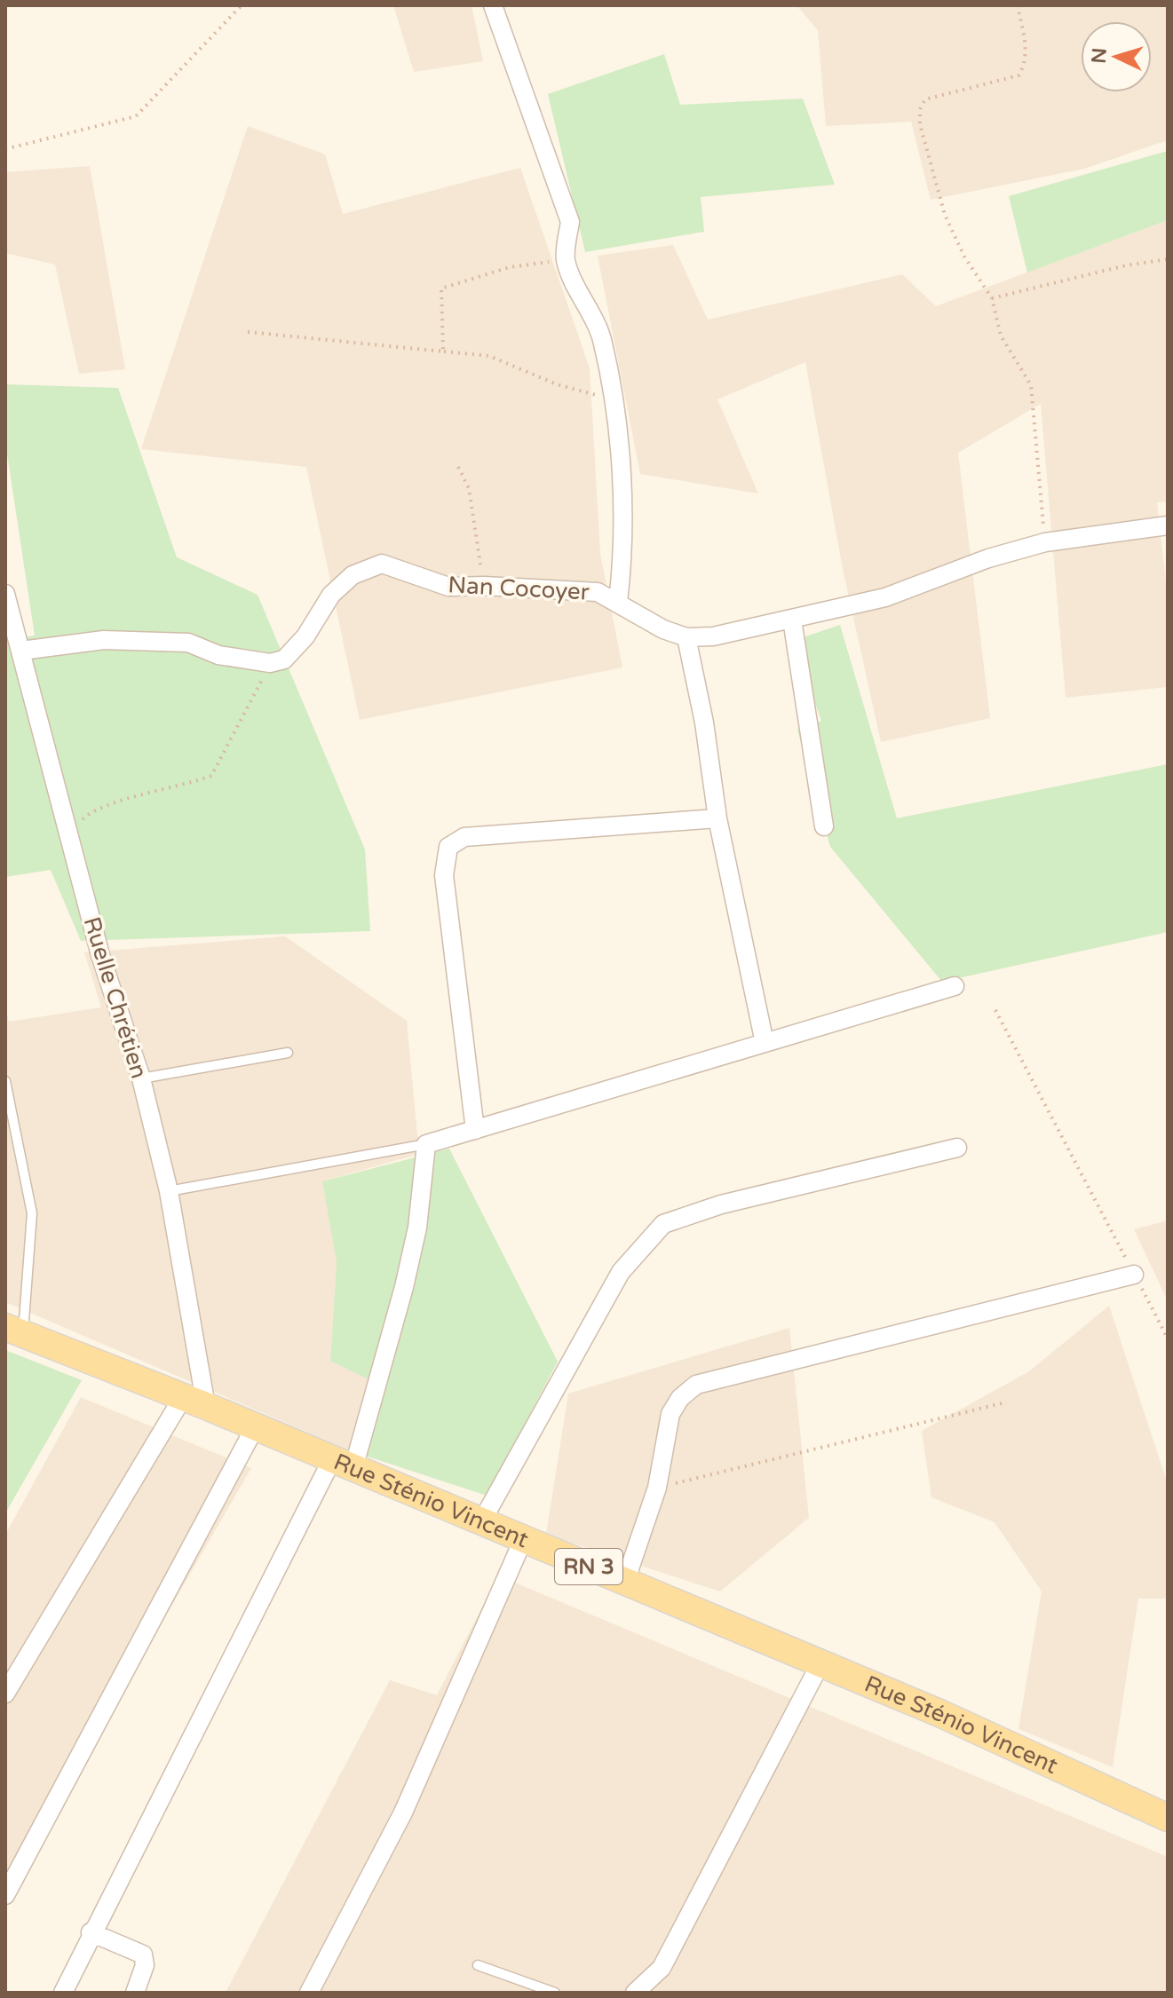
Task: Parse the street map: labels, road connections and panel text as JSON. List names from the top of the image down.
{
  "streets": {
    "main road": ["Rue Sténio Vincent", "RN 3"],
    "street": ["Nan Cocoyer", "Ruelle Chrétien"]
  },
  "crossings": [
    ["Ruelle Chrétien", "Rue Sténio Vincent"]
  ],
  "north": "left"
}
